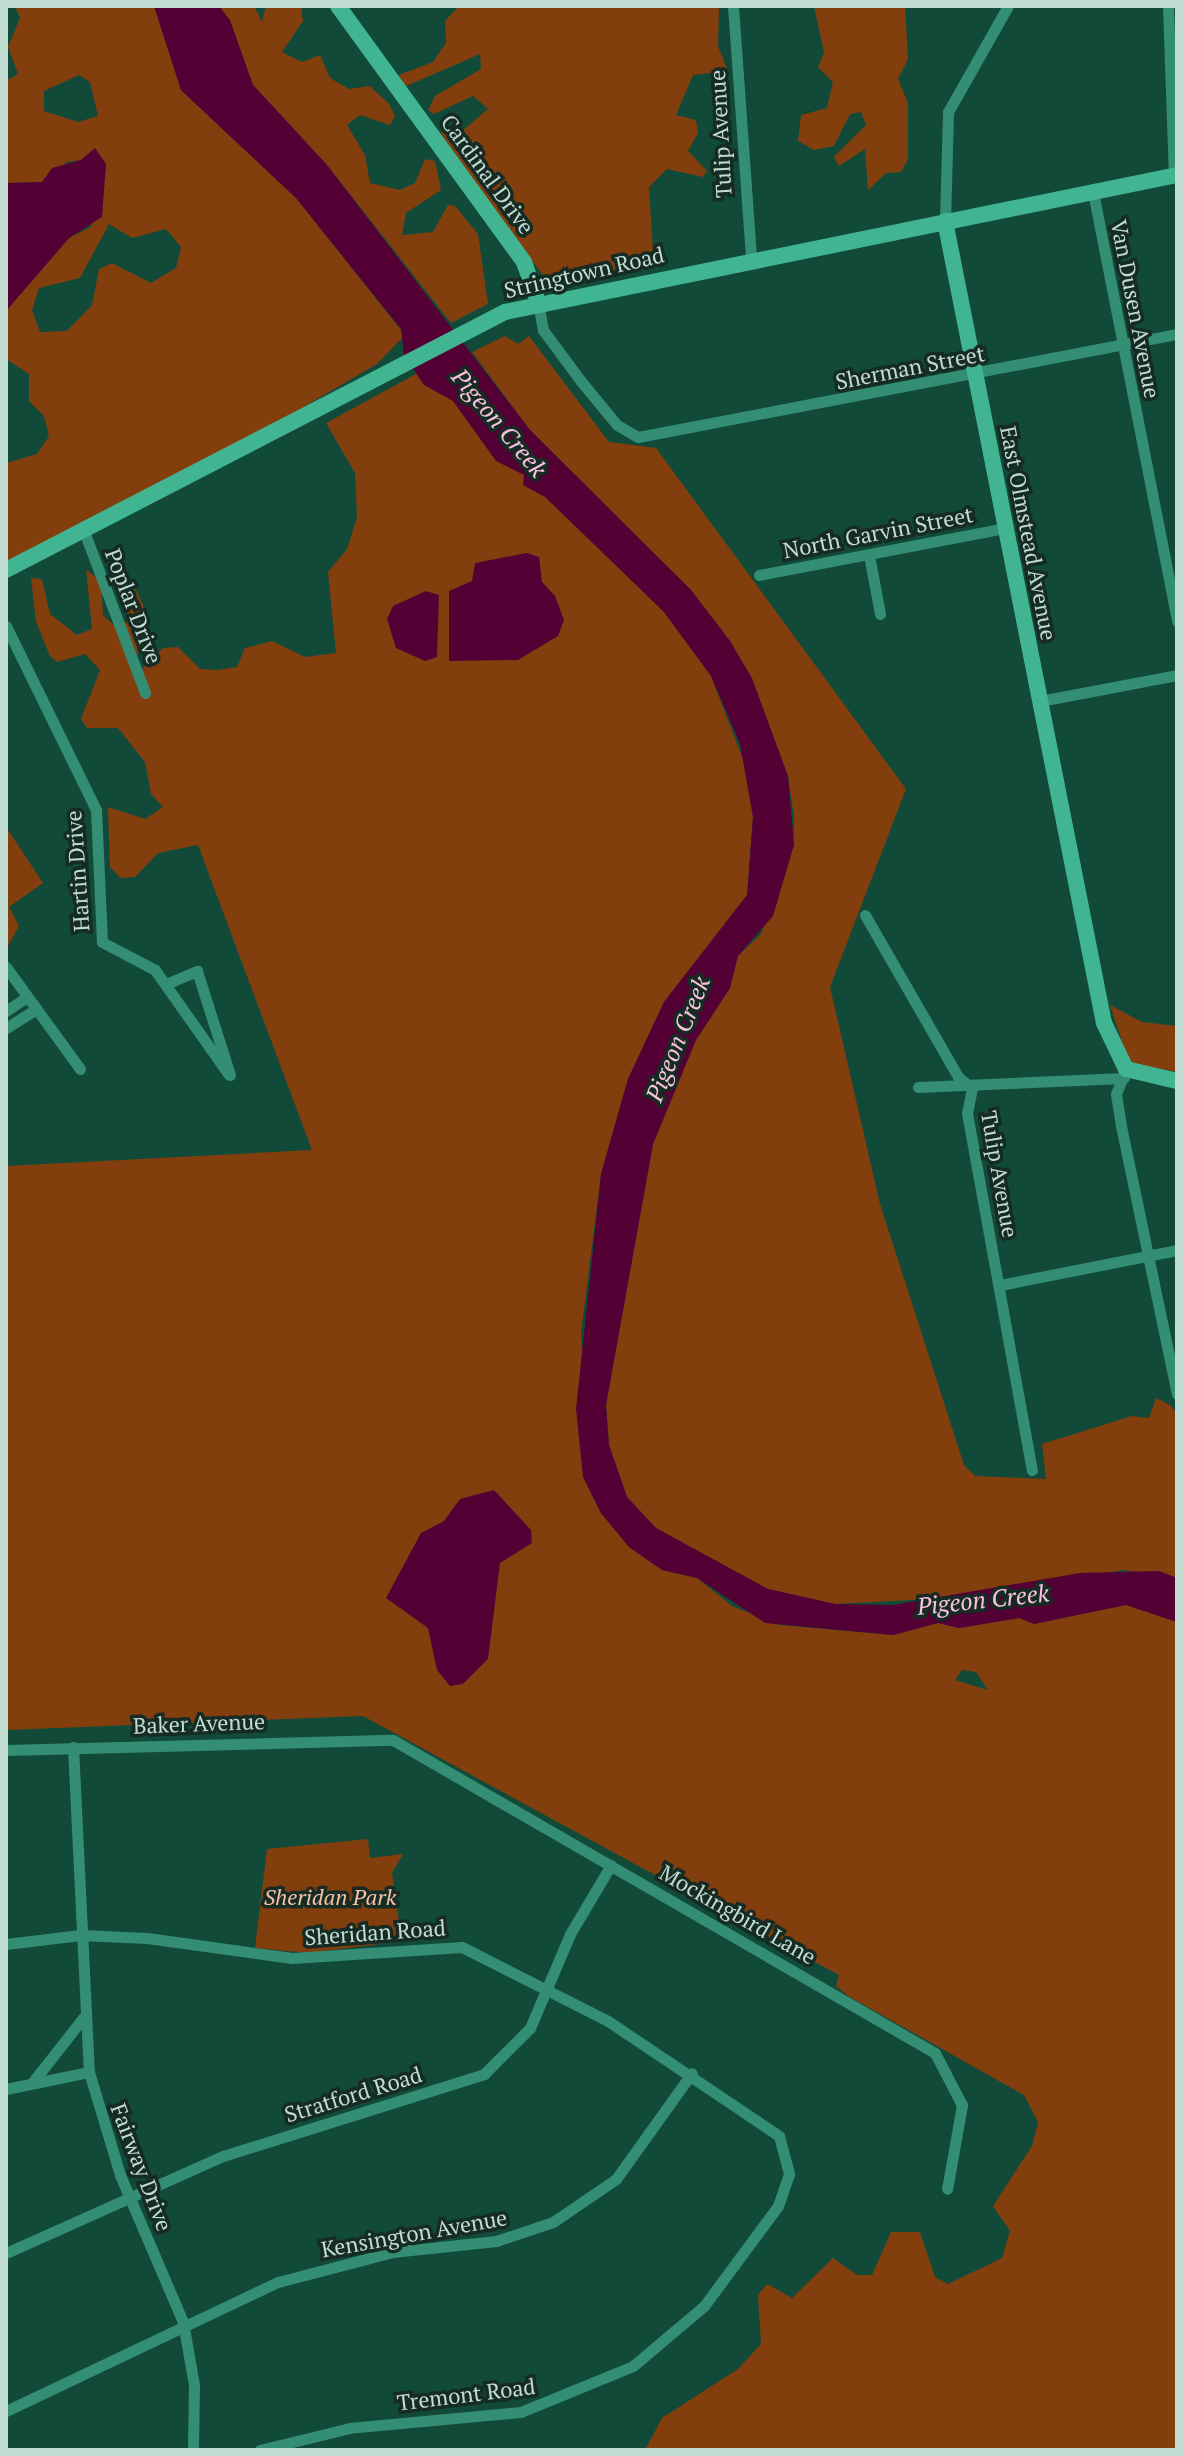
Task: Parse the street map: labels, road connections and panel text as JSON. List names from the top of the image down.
{
  "streets": {
    "street": [
      "Tulip Avenue",
      "Cardinal Drive",
      "Stringtown Road",
      "Van Dusen Avenue",
      "Sherman Street",
      "North Garvin Street",
      "East Olmstead Avenue",
      "Poplar Drive",
      "Hartin Drive",
      "Baker Avenue",
      "Mockingbird Lane",
      "Sheridan Road",
      "Stratford Road",
      "Fairway Drive",
      "Kensington Avenue",
      "Tremont Road"
    ]
  },
  "crossings": [
    ["Tulip Avenue", "Stringtown Road"],
    ["Cardinal Drive", "Stringtown Road"],
    ["Cardinal Drive", "Sherman Street"],
    ["Stringtown Road", "Van Dusen Avenue"],
    ["Stringtown Road", "East Olmstead Avenue"],
    ["Stringtown Road", "Poplar Drive"],
    ["Van Dusen Avenue", "Sherman Street"],
    ["Sherman Street", "East Olmstead Avenue"],
    ["North Garvin Street", "East Olmstead Avenue"],
    ["Baker Avenue", "Mockingbird Lane"],
    ["Baker Avenue", "Fairway Drive"],
    ["Mockingbird Lane", "Stratford Road"],
    ["Sheridan Road", "Stratford Road"],
    ["Sheridan Road", "Fairway Drive"],
    ["Sheridan Road", "Kensington Avenue"],
    ["Sheridan Road", "Tremont Road"],
    ["Stratford Road", "Fairway Drive"],
    ["Fairway Drive", "Kensington Avenue"]
  ],
  "water": ["Pigeon Creek"],
  "parks": ["Sheridan Park"]
}
